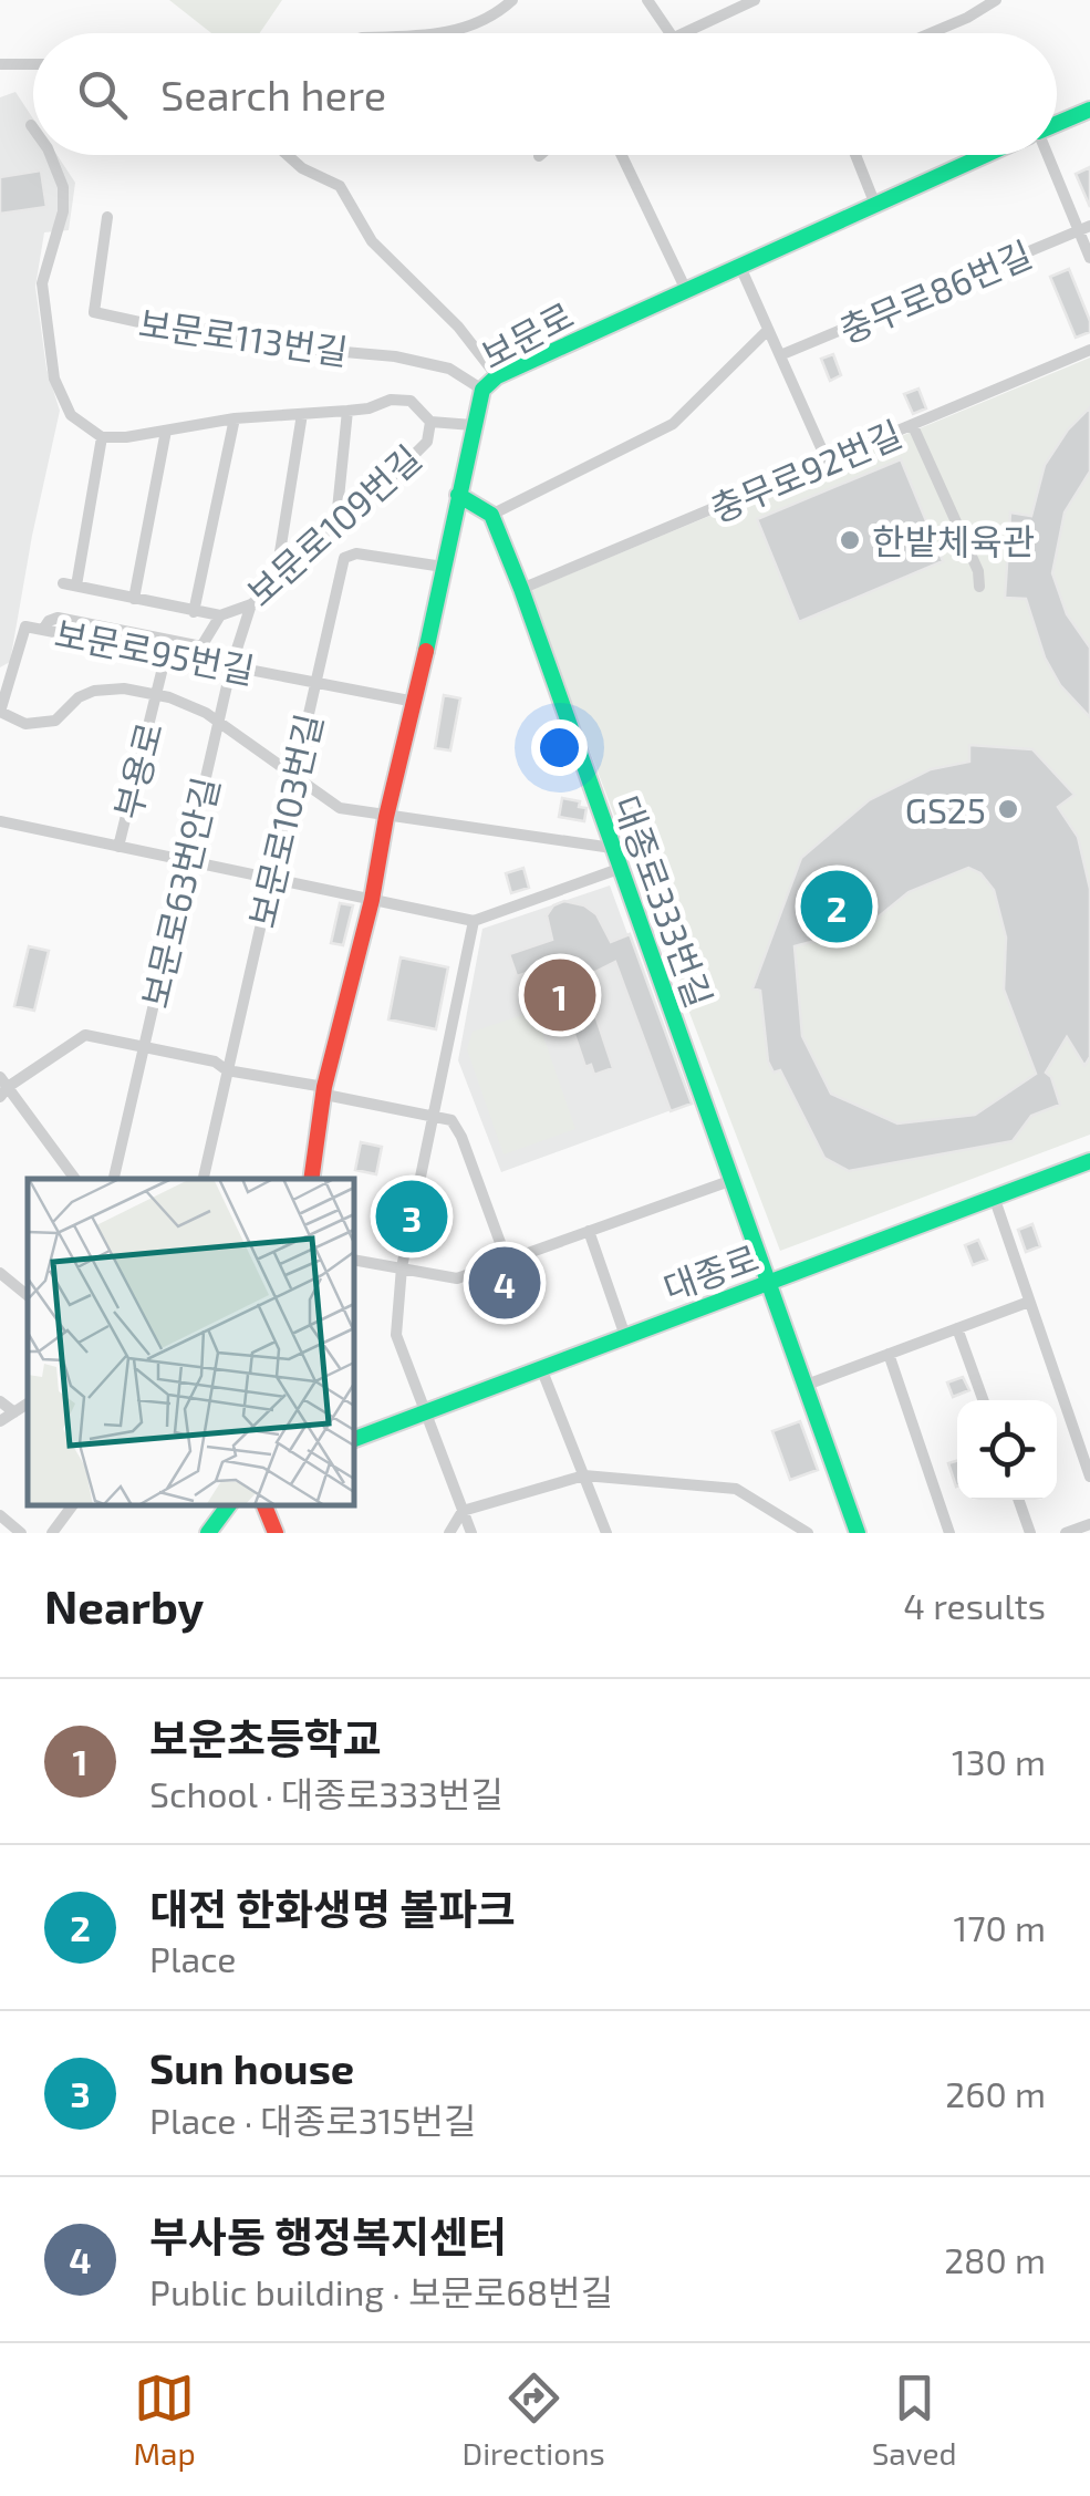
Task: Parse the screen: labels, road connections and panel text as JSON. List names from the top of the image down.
{
  "streets": {
    "main road": ["보문로", "대종로333번길", "대종로"],
    "street": [
      "충무로86번길",
      "보문로113번길",
      "충무로92번길",
      "보문로109번길",
      "보문로95번길",
      "부용로",
      "보문로103번길",
      "보문로63번안길"
    ]
  },
  "crossings": [
    ["보문로", "보문로113번길"],
    ["보문로", "보문로95번길"],
    ["보문로", "부용로"],
    ["보문로", "보문로103번길"],
    ["충무로92번길", "대종로333번길"],
    ["보문로109번길", "보문로95번길"],
    ["보문로109번길", "보문로63번안길"],
    ["보문로95번길", "부용로"],
    ["보문로95번길", "보문로103번길"],
    ["보문로95번길", "보문로63번안길"],
    ["부용로", "보문로103번길"],
    ["부용로", "보문로63번안길"],
    ["대종로333번길", "대종로"]
  ],
  "places": ["한밭체육관", "GS25"],
  "page": {
    "search": "Search here",
    "pins": [
      "2",
      "1",
      "3",
      "4"
    ],
    "heading": ["Nearby", "4 results"],
    "list": [
      {
        "mark": "1",
        "name": "보운초등학교",
        "note": "School · 대종로333번길",
        "value": "130 m"
      },
      {
        "mark": "2",
        "name": "대전 한화생명 볼파크",
        "note": "Place",
        "value": "170 m"
      },
      {
        "mark": "3",
        "name": "Sun house",
        "note": "Place · 대종로315번길",
        "value": "260 m"
      },
      {
        "mark": "4",
        "name": "부사동 행정복지센터",
        "note": "Public building · 보문로68번길",
        "value": "280 m"
      }
    ],
    "nav": ["Map", "Directions", "Saved"]
  }
}
